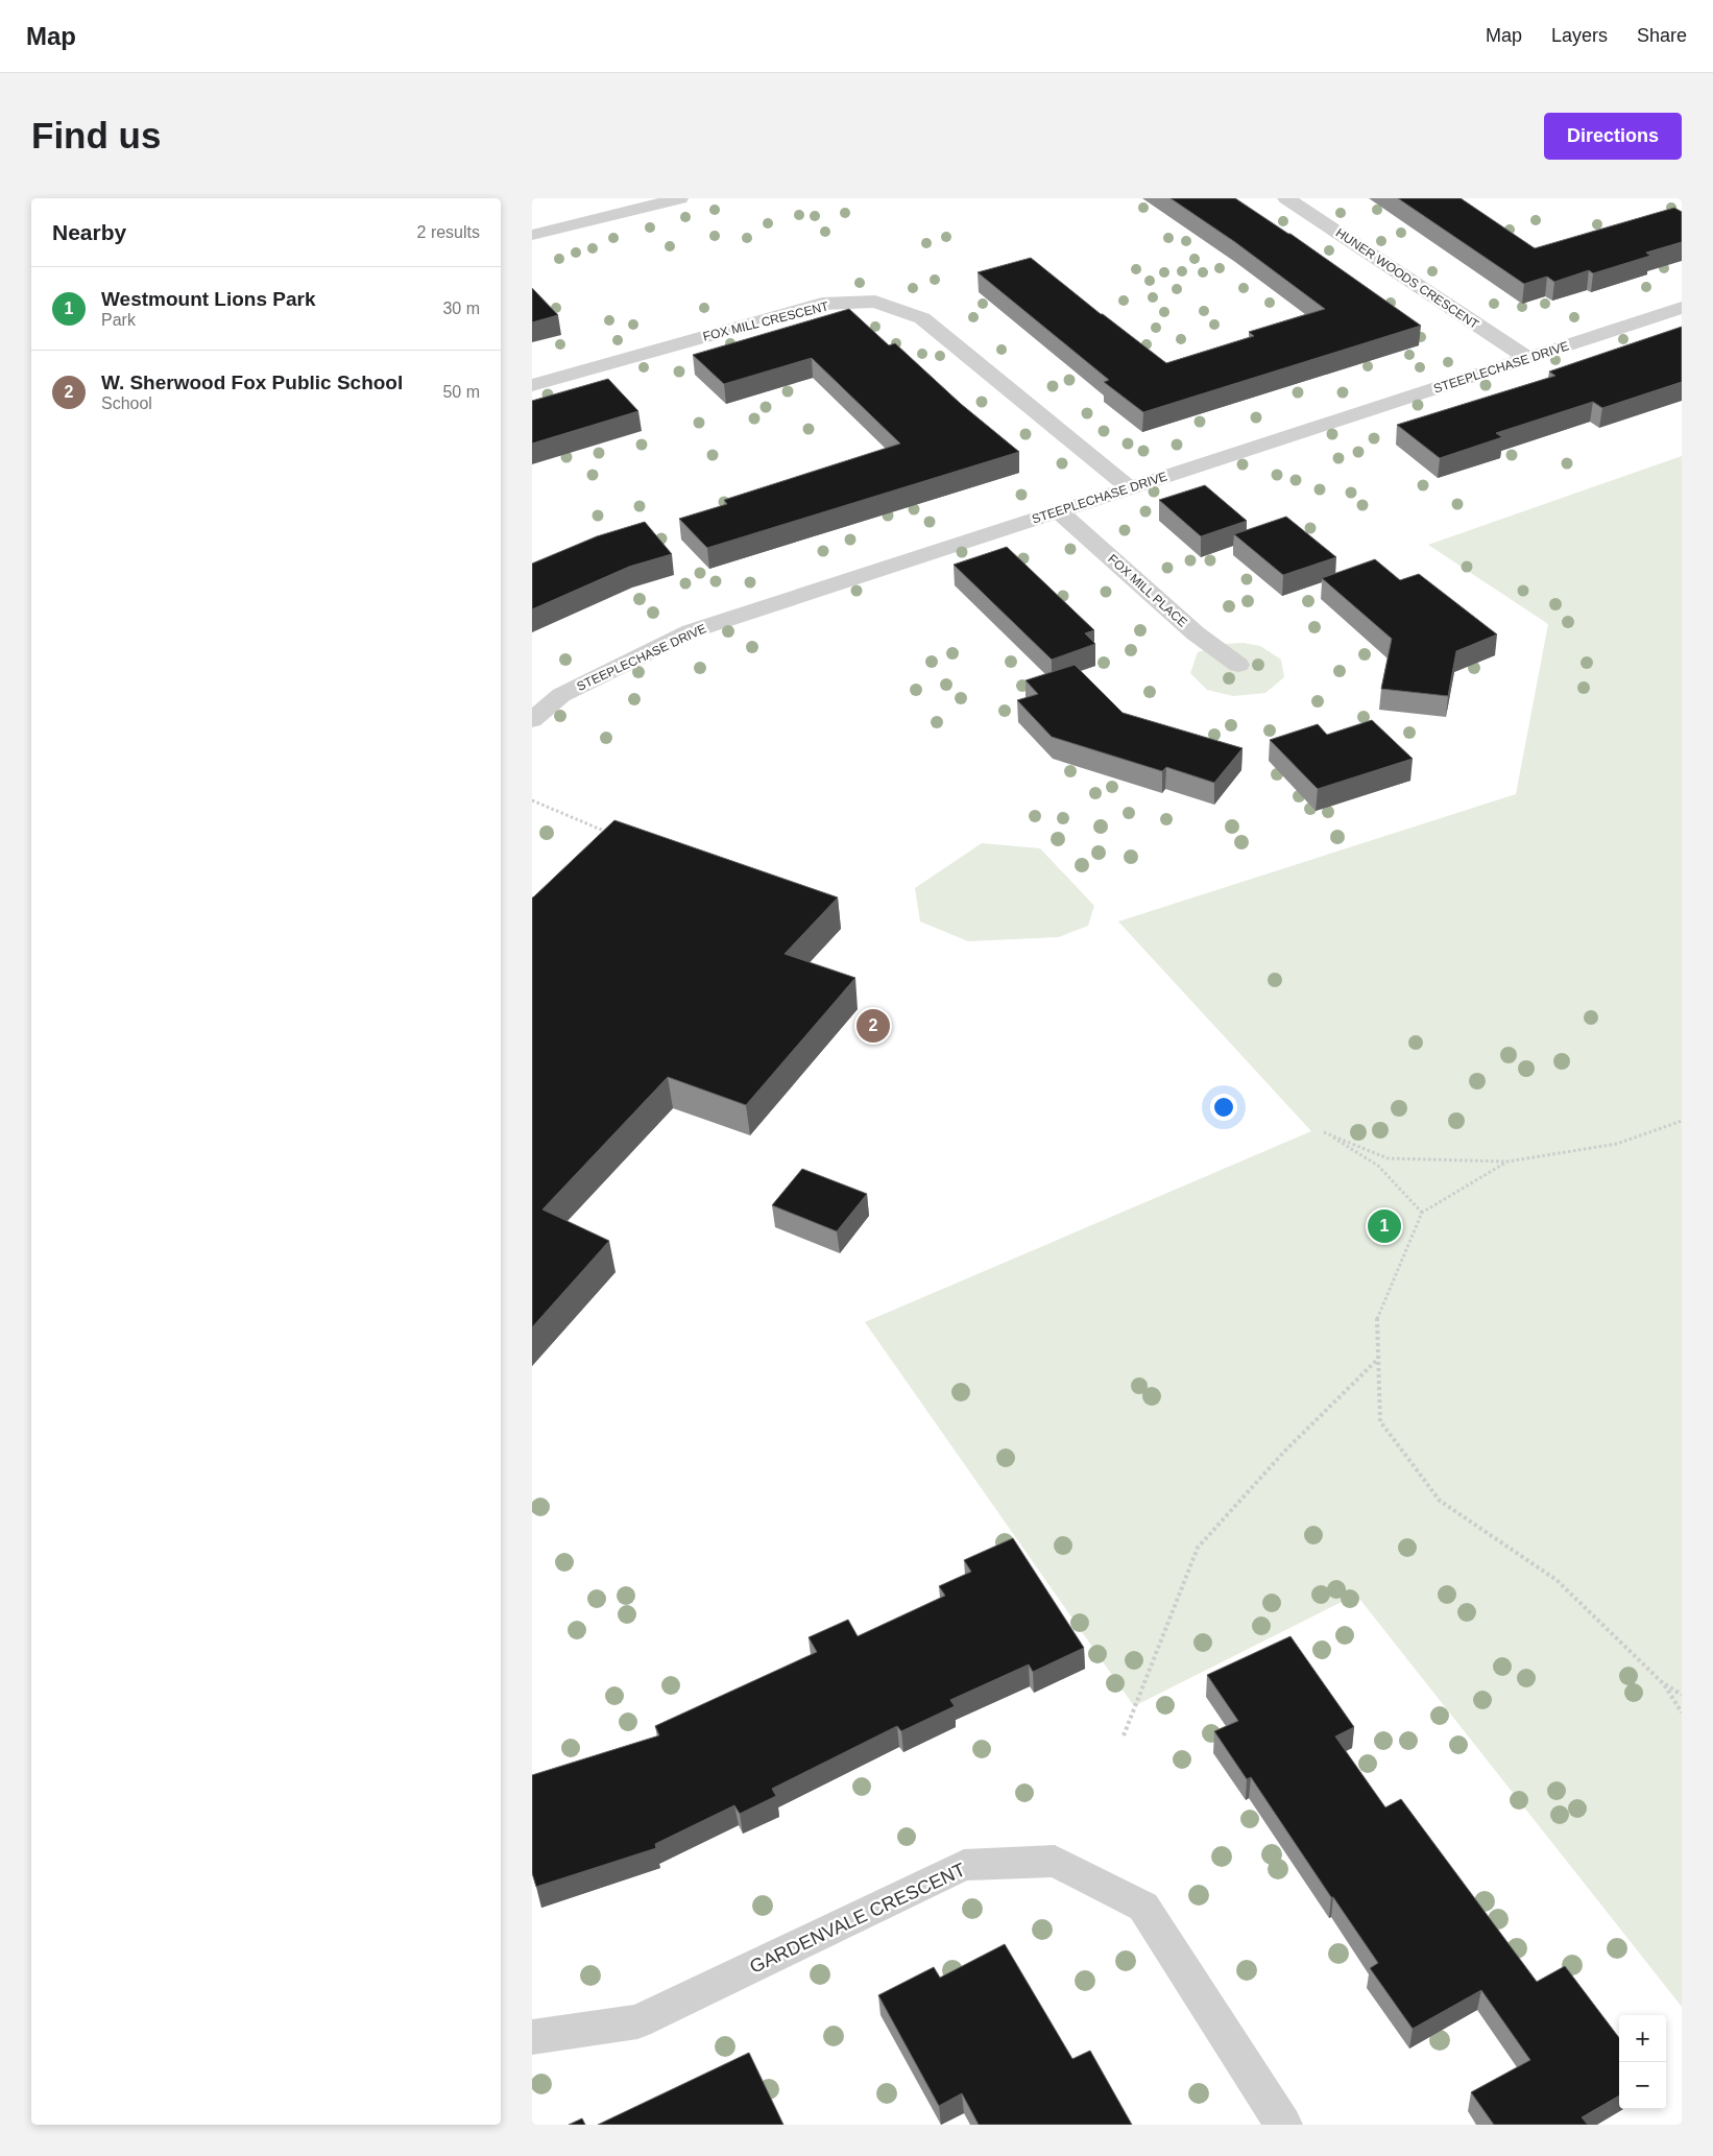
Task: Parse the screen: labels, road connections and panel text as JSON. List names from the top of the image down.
{
  "streets": {
    "street": [
      "HUNER WOODS CRESCENT",
      "FOX MILL CRESCENT",
      "STEEPLECHASE DRIVE",
      "FOX MILL PLACE",
      "GARDENVALE CRESCENT"
    ]
  },
  "crossings": [
    ["HUNER WOODS CRESCENT", "STEEPLECHASE DRIVE"],
    ["FOX MILL CRESCENT", "STEEPLECHASE DRIVE"],
    ["STEEPLECHASE DRIVE", "FOX MILL PLACE"]
  ],
  "page": {
    "header": "Map",
    "nav": ["Map", "Layers", "Share"],
    "buttons": "Directions",
    "title": "Find us",
    "heading": ["Nearby", "2 results"],
    "list": [
      {
        "mark": "1",
        "name": "Westmount Lions Park",
        "note": "Park",
        "value": "30 m"
      },
      {
        "mark": "2",
        "name": "W. Sherwood Fox Public School",
        "note": "School",
        "value": "50 m"
      }
    ],
    "pins": ["2", "1"],
    "map_buttons": ["+", "−"]
  }
}
